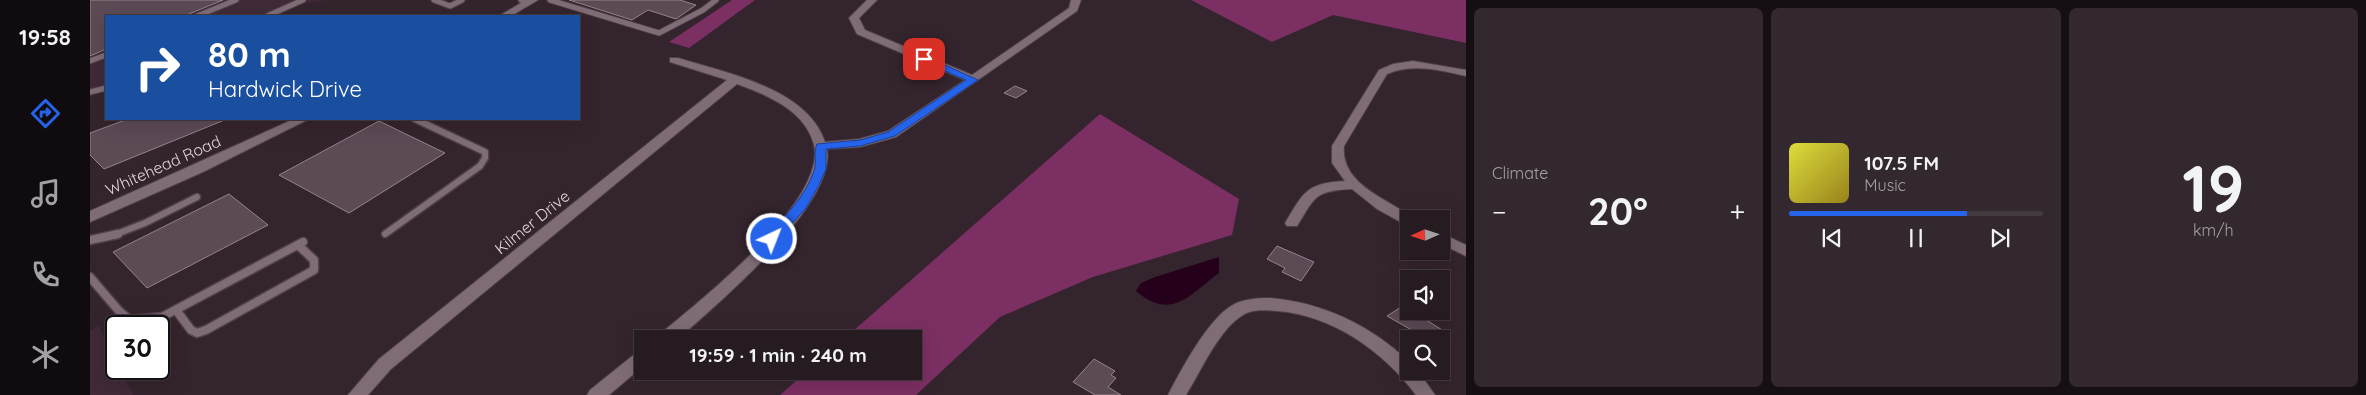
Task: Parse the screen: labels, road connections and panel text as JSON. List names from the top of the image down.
{
  "streets": {
    "street": ["Whitehead Road", "Kilmer Drive"]
  },
  "north": "left",
  "page": {
    "tabs": "19:58",
    "tile": [
      "Climate",
      ["19", "km/h"]
    ],
    "turn": ["80 m", "Hardwick Drive"],
    "song": ["107.5 FM", "Music"],
    "heat": ["−", "20°", "+"],
    "limit": "30",
    "trip": "19:59 · 1 min · 240 m"
  }
}
